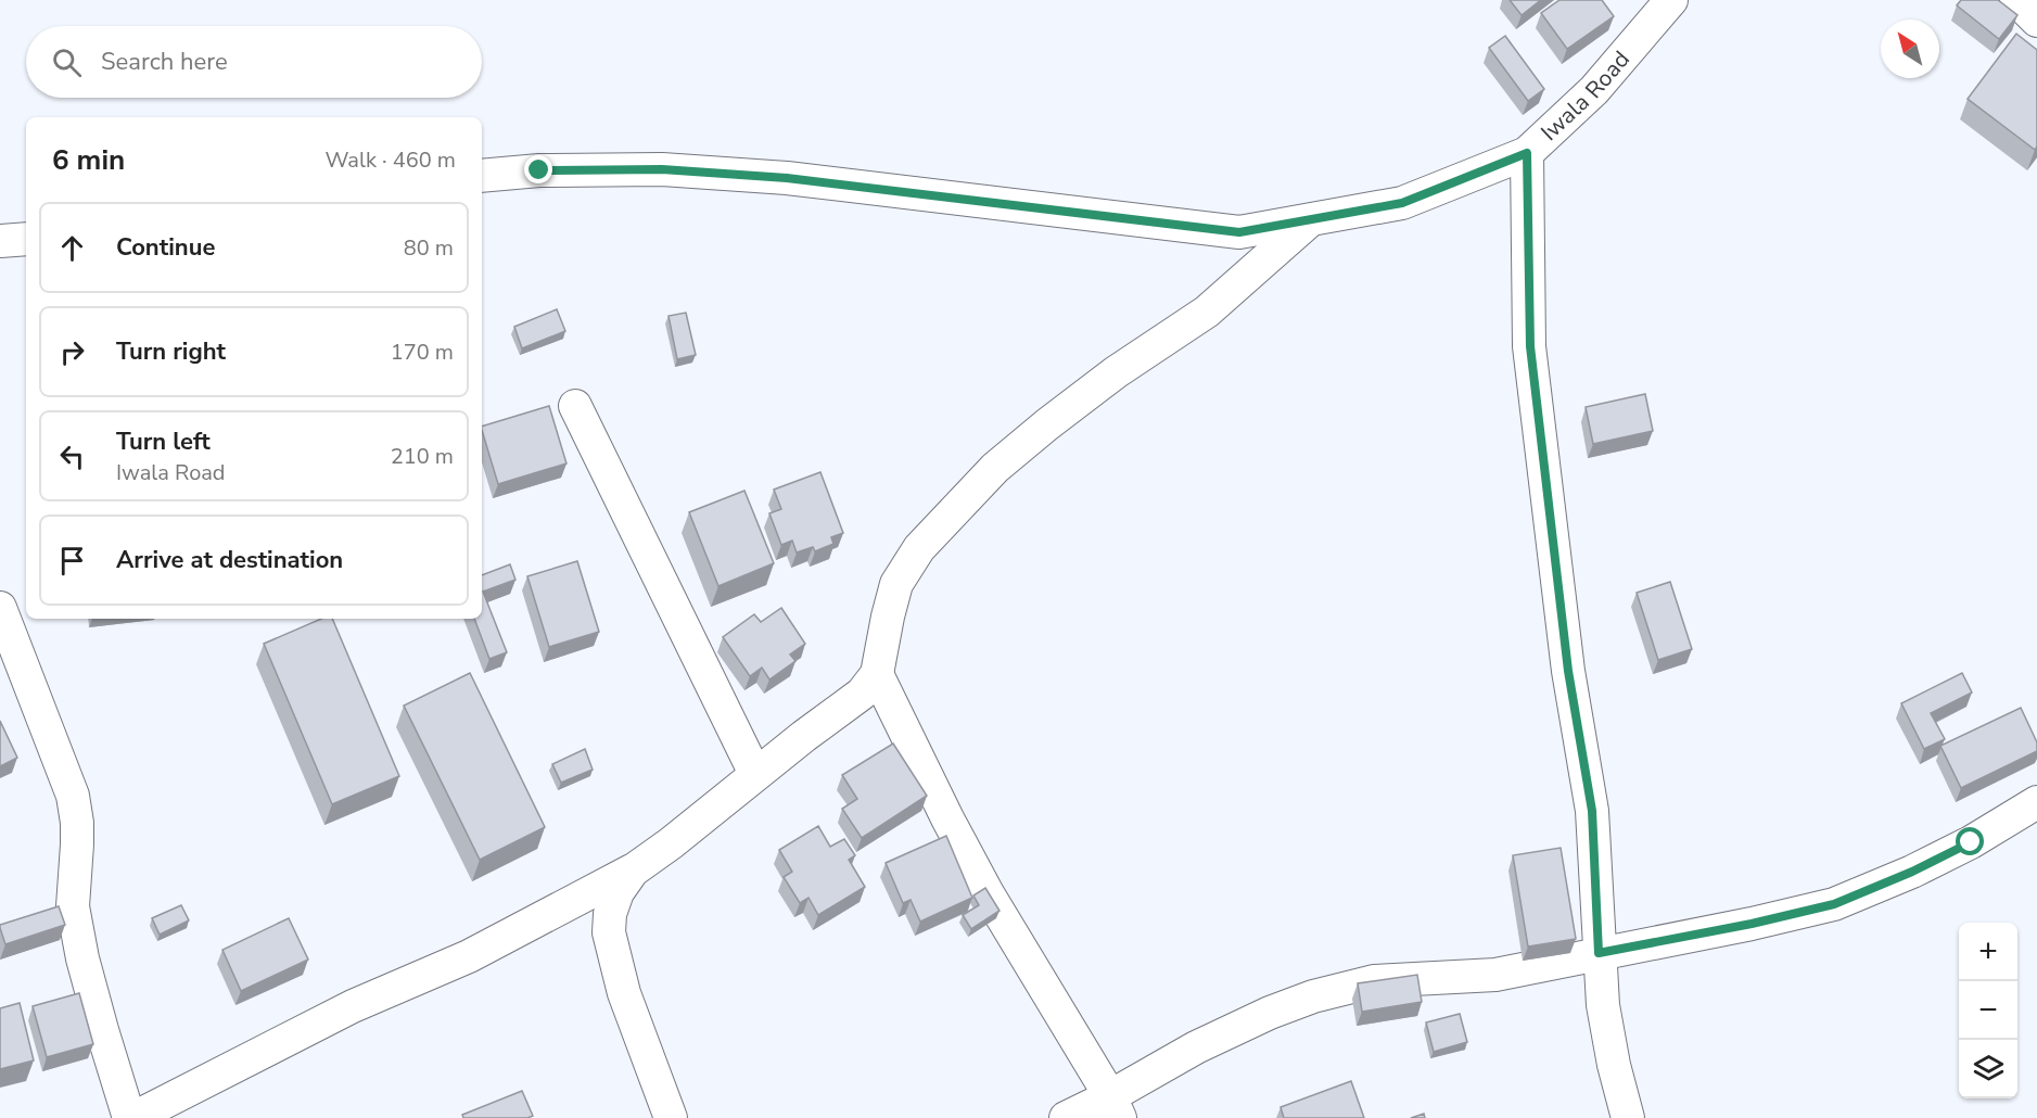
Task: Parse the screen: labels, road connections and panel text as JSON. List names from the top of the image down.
{
  "streets": {
    "street": ["Iwala Road"]
  },
  "north": "top left",
  "page": {
    "search": "Search here",
    "heading": ["6 min", "Walk · 460 m"],
    "list": [
      ["Continue", "80 m"],
      ["Turn right", "170 m"],
      ["Turn left", "Iwala Road", "210 m"],
      "Arrive at destination"
    ],
    "map_buttons": ["+", "−"]
  }
}
